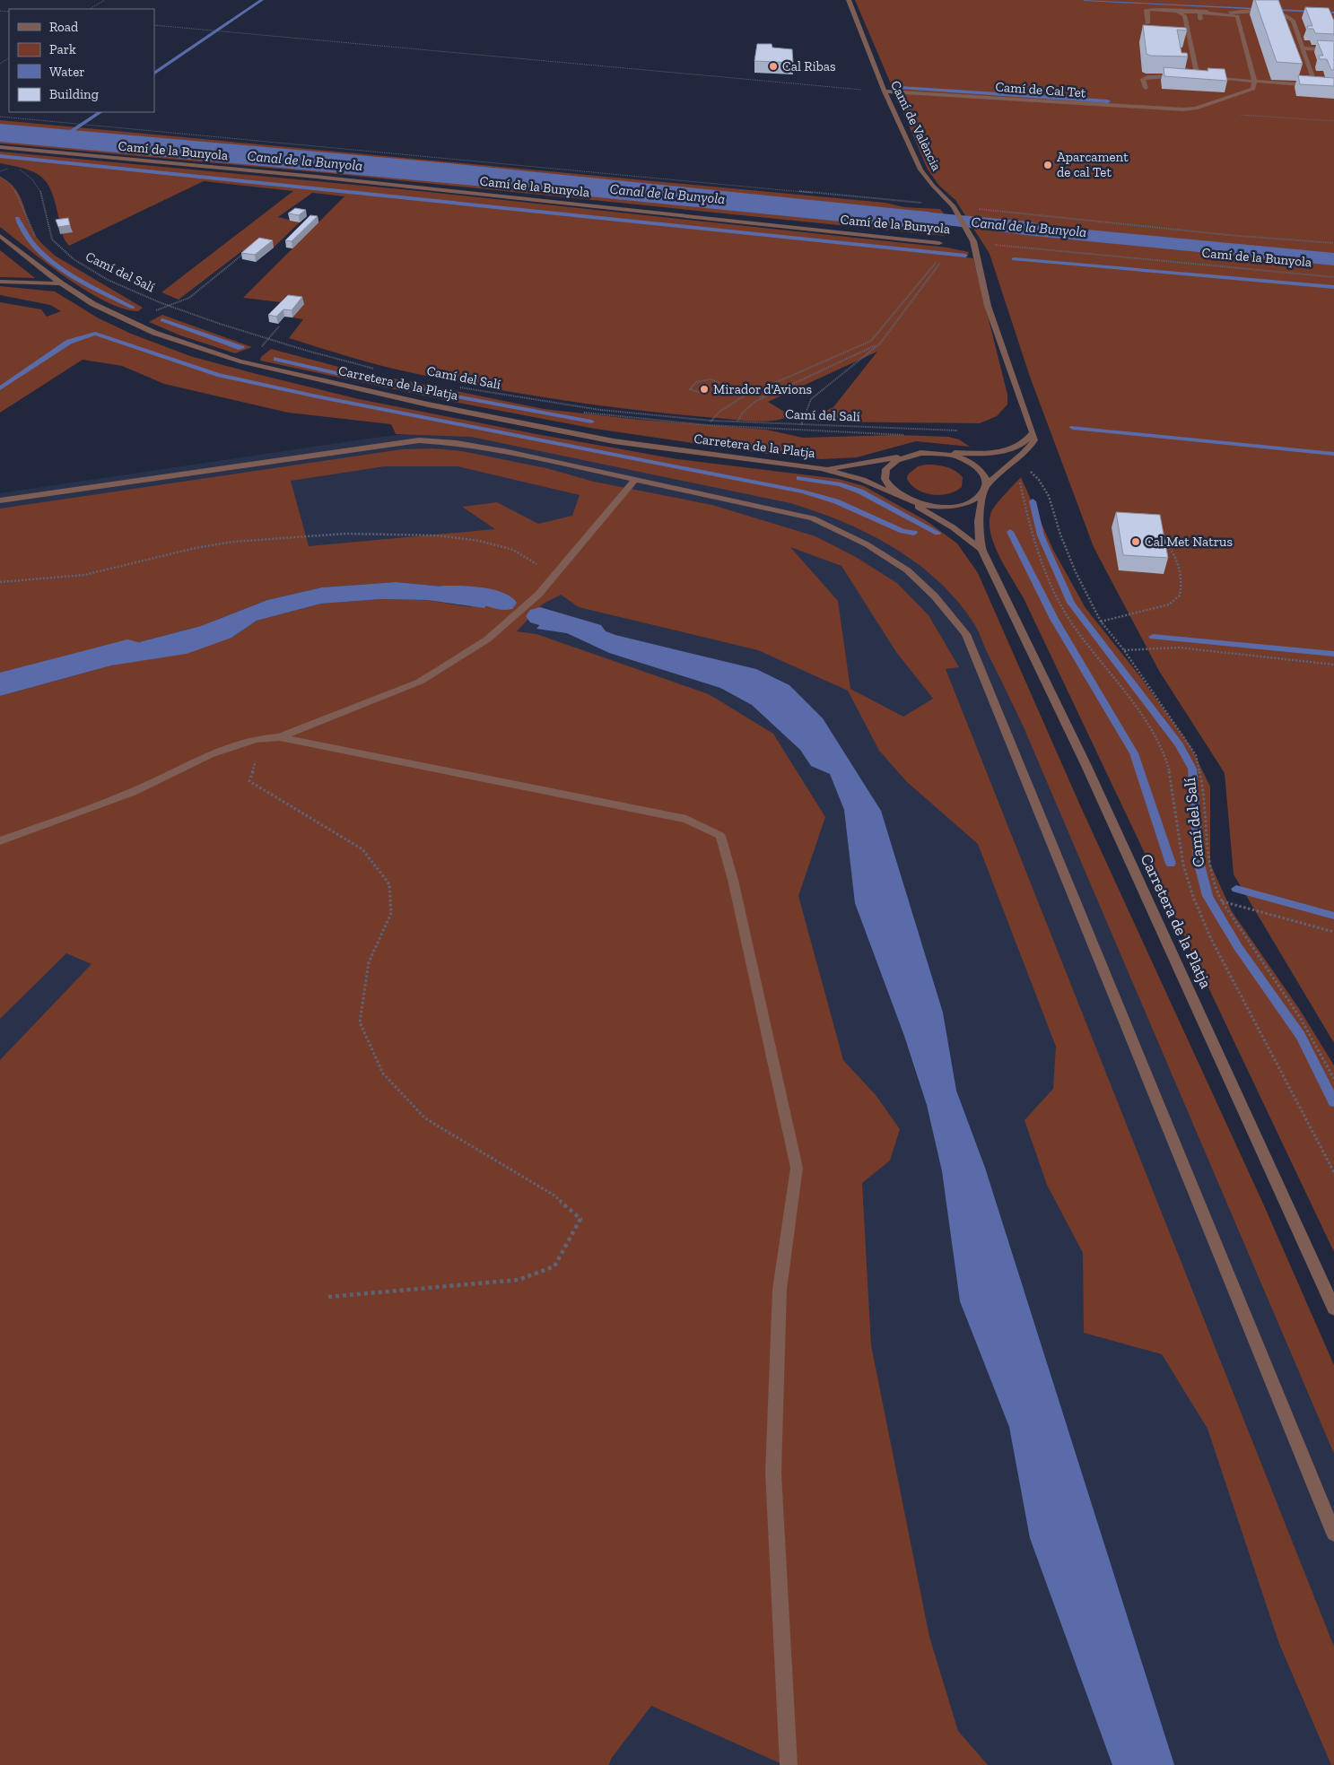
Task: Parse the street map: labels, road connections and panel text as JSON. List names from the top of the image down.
{
  "streets": {
    "street": [
      "Camí de Cal Tet",
      "Camí de València",
      "Camí de la Bunyola",
      "Carretera de la Platja"
    ],
    "path": ["Camí del Salí"]
  },
  "crossings": [
    ["Camí de Cal Tet", "Camí de València"],
    ["Camí de València", "Camí de la Bunyola"]
  ],
  "water": ["Canal de la Bunyola"],
  "places": [
    "Cal Ribas",
    "Aparcament de cal Tet",
    "Mirador d'Avions",
    "Cal Met Natrus"
  ],
  "legend": [
    "Road",
    "Park",
    "Water",
    "Building"
  ]
}
